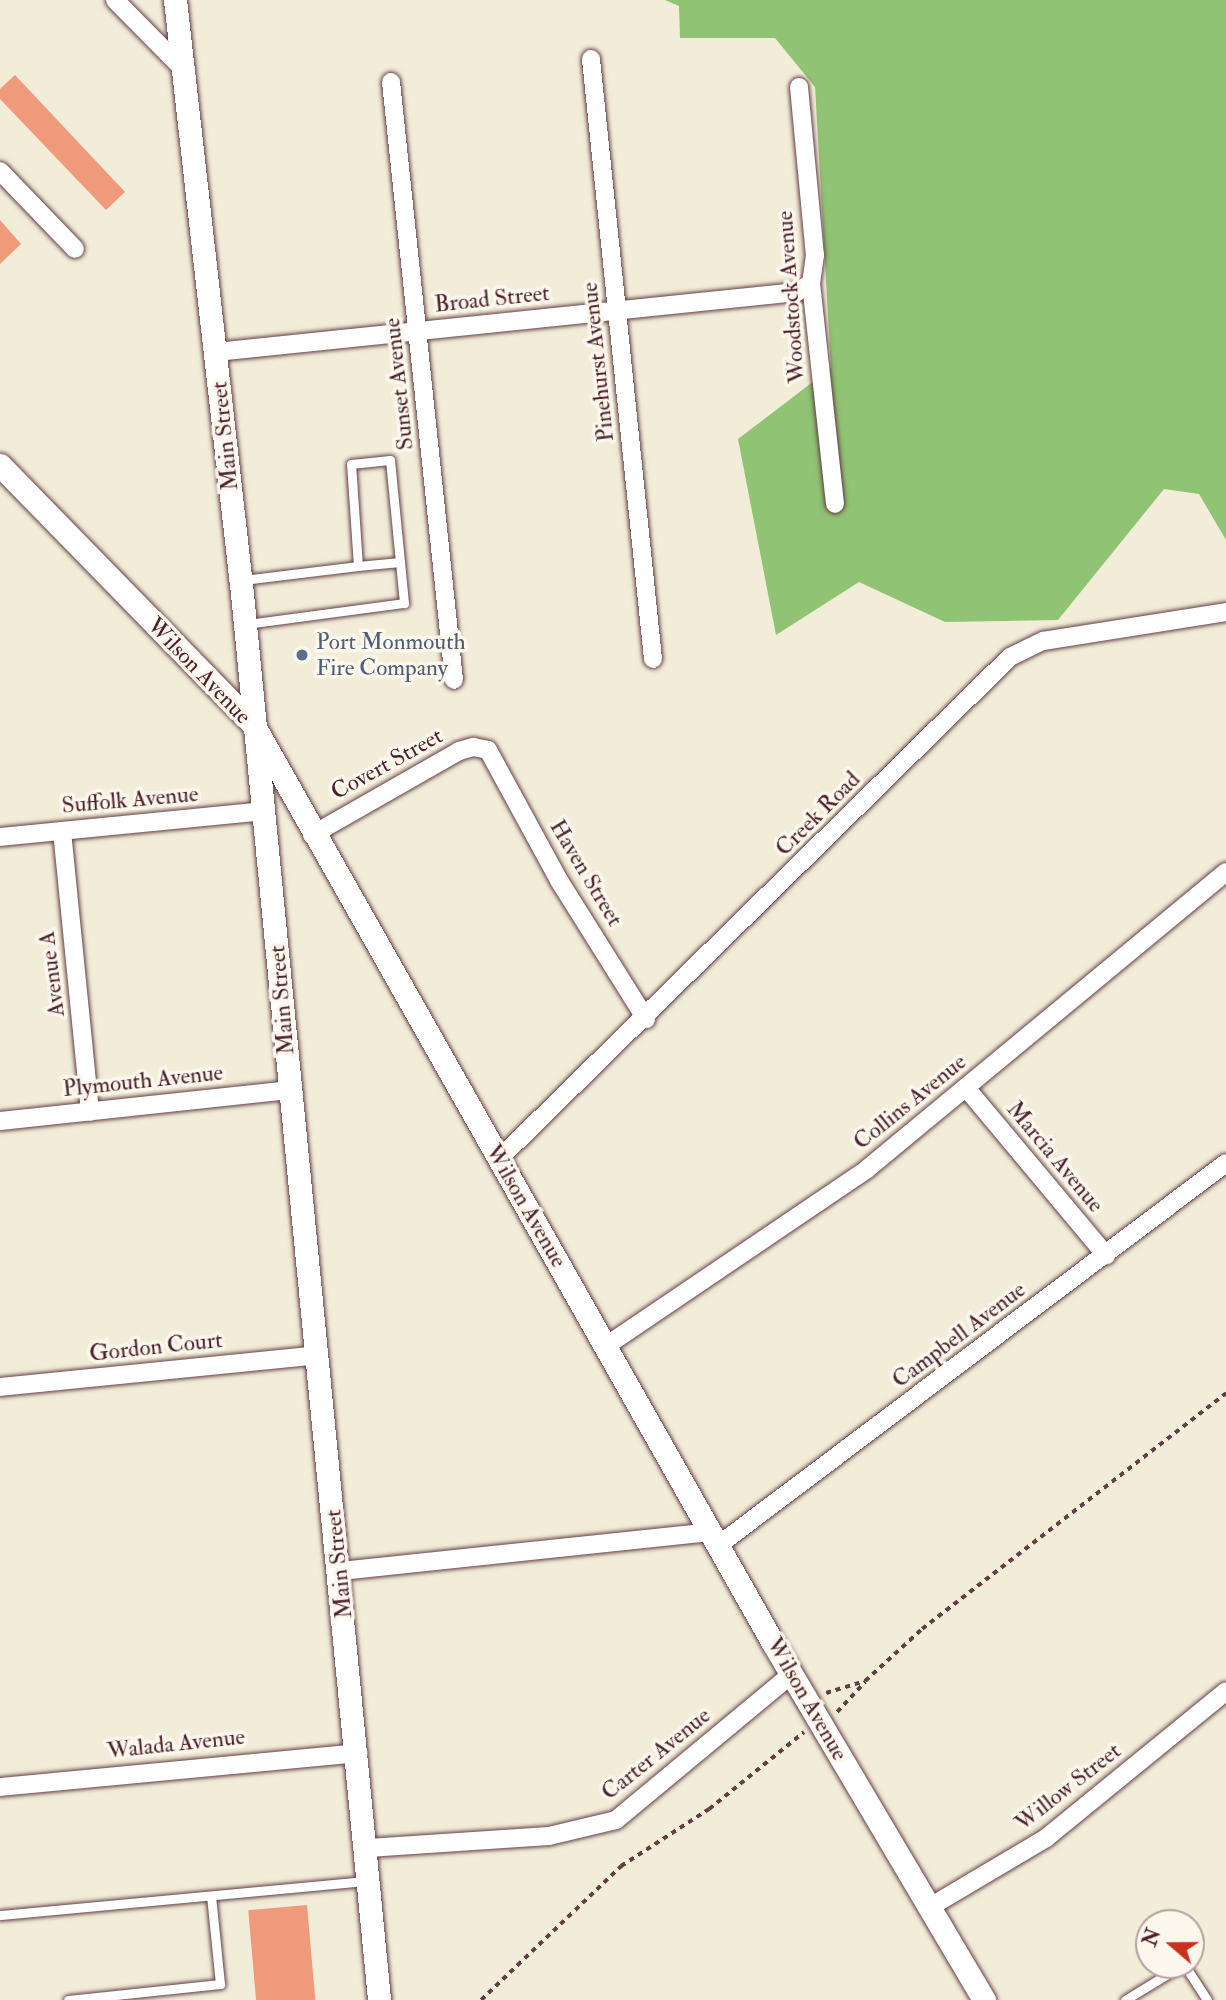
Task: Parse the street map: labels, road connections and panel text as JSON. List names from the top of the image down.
{
  "streets": {
    "street": [
      "Woodstock Avenue",
      "Broad Street",
      "Pinehurst Avenue",
      "Sunset Avenue",
      "Main Street",
      "Wilson Avenue",
      "Covert Street",
      "Suffolk Avenue",
      "Creek Road",
      "Haven Street",
      "Avenue A",
      "Plymouth Avenue",
      "Collins Avenue",
      "Marcia Avenue",
      "Campbell Avenue",
      "Gordon Court",
      "Walada Avenue",
      "Carter Avenue",
      "Willow Street"
    ]
  },
  "crossings": [
    ["Woodstock Avenue", "Broad Street"],
    ["Broad Street", "Pinehurst Avenue"],
    ["Broad Street", "Sunset Avenue"],
    ["Broad Street", "Main Street"],
    ["Main Street", "Wilson Avenue"],
    ["Main Street", "Suffolk Avenue"],
    ["Main Street", "Plymouth Avenue"],
    ["Main Street", "Gordon Court"],
    ["Main Street", "Walada Avenue"],
    ["Main Street", "Carter Avenue"],
    ["Wilson Avenue", "Covert Street"],
    ["Wilson Avenue", "Creek Road"],
    ["Wilson Avenue", "Collins Avenue"],
    ["Wilson Avenue", "Campbell Avenue"],
    ["Wilson Avenue", "Carter Avenue"],
    ["Wilson Avenue", "Willow Street"],
    ["Covert Street", "Haven Street"],
    ["Suffolk Avenue", "Avenue A"],
    ["Creek Road", "Haven Street"],
    ["Avenue A", "Plymouth Avenue"],
    ["Collins Avenue", "Marcia Avenue"],
    ["Marcia Avenue", "Campbell Avenue"]
  ],
  "places": ["Port Monmouth Fire Company"],
  "north": "left"
}
